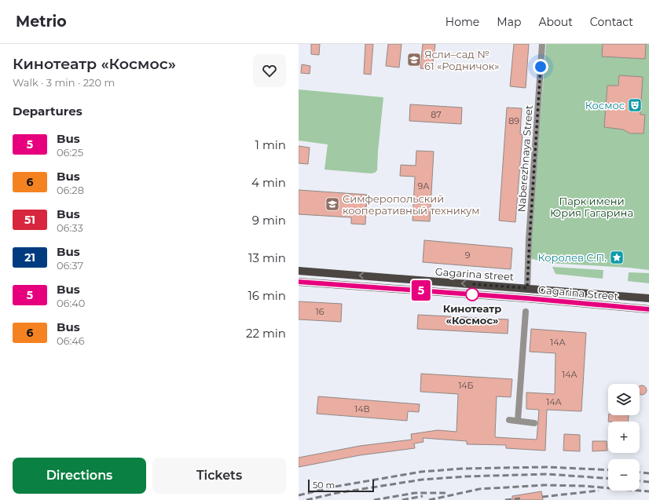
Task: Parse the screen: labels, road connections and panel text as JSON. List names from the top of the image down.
{
  "streets": {
    "main road": ["Gagarina street", "Gagarina Street"],
    "street": ["Naberezhnaya Street"]
  },
  "crossings": [
    ["Naberezhnaya Street", "Gagarina street"]
  ],
  "one_way": ["Gagarina street"],
  "parks": ["Парк имени Юрия Гагарина"],
  "places": {
    "school or university": ["Ясли–сад № 61 «Родничок»", "Симферопольский кооперативный техникум"],
    "theatre": ["Космос"],
    "place": ["Королев С.П."],
    "other": ["Кинотеатр «Космос»"]
  },
  "lines": ["bus line 5"],
  "house_numbers": [
    "87",
    "89",
    "9А",
    "9",
    "16",
    "14А",
    "14А",
    "14Б",
    "14А",
    "14В"
  ],
  "scale_bar": "50 m",
  "page": {
    "header": "Metrio",
    "nav": [
      "Home",
      "Map",
      "About",
      "Contact"
    ],
    "heading": [
      ["Кинотеатр «Космос»", "Walk · 3 min · 220 m"],
      "Departures"
    ],
    "on_map": "5",
    "list": [
      {
        "mark": "5",
        "name": "Bus",
        "note": "06:25",
        "value": "1 min"
      },
      {
        "mark": "6",
        "name": "Bus",
        "note": "06:28",
        "value": "4 min"
      },
      {
        "mark": "51",
        "name": "Bus",
        "note": "06:33",
        "value": "9 min"
      },
      {
        "mark": "21",
        "name": "Bus",
        "note": "06:37",
        "value": "13 min"
      },
      {
        "mark": "5",
        "name": "Bus",
        "note": "06:40",
        "value": "16 min"
      },
      {
        "mark": "6",
        "name": "Bus",
        "note": "06:46",
        "value": "22 min"
      }
    ],
    "map_buttons": ["+", "−"],
    "buttons": ["Directions", "Tickets"],
    "scale": "50 m"
  }
}
